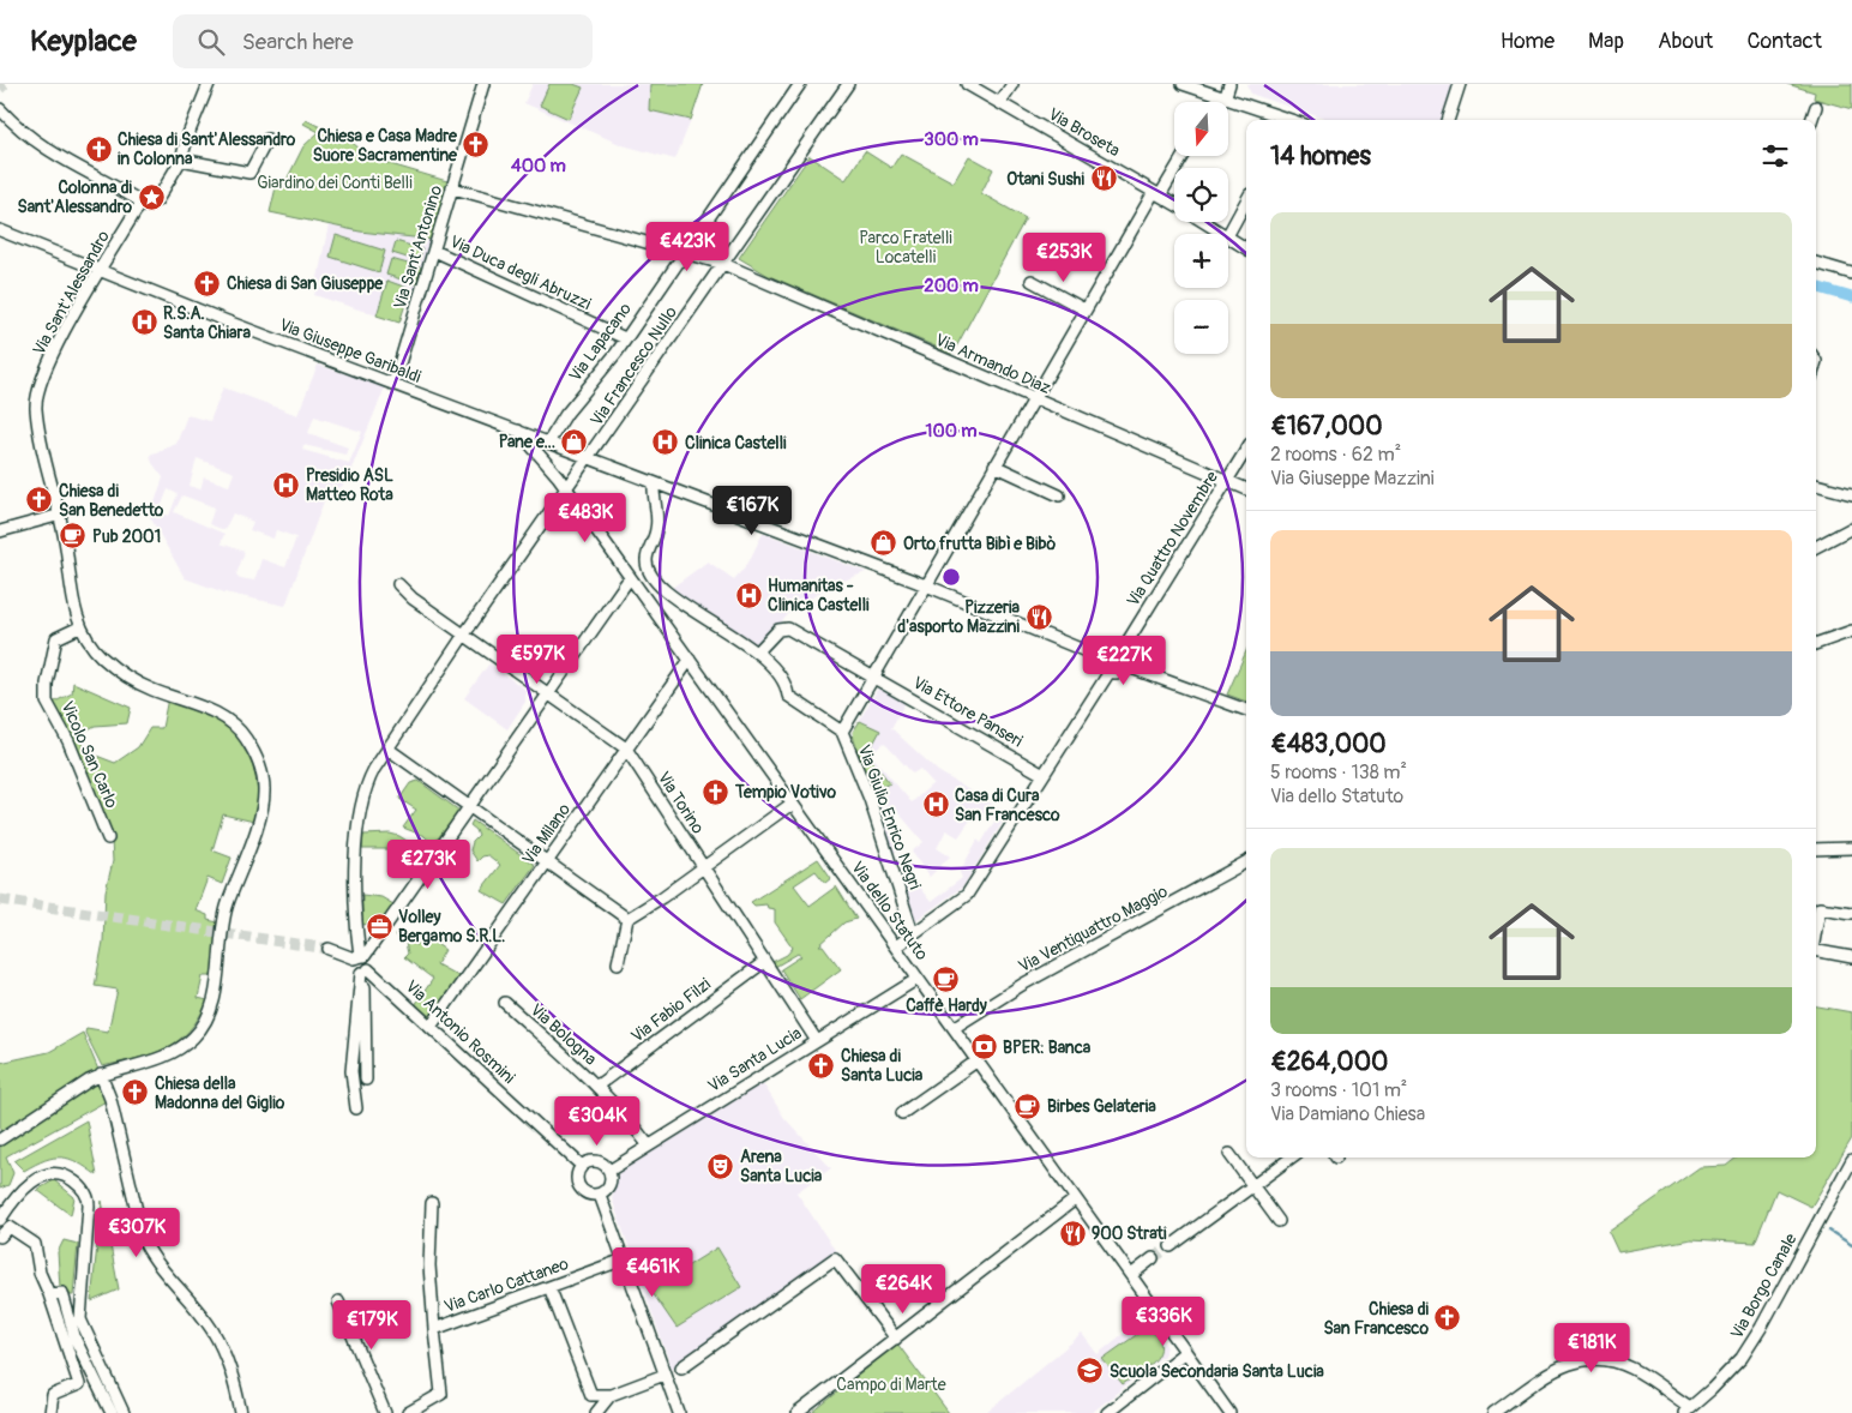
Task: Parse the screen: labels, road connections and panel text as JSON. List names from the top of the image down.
{
  "streets": {
    "street": [
      "Via Broseta",
      "Via Sant'Antonino",
      "Via Duca degli Abruzzi",
      "Via Sant'Alessandro",
      "Via Lapacano",
      "Via Giuseppe Garibaldi",
      "Via Armando Diaz",
      "Via Francesco Nullo",
      "Via Quattro Novembre",
      "Via Ettore Panseri",
      "Vicolo San Carlo",
      "Via Torino",
      "Via Giulio Enrico Negri",
      "Via Milano",
      "Via dello Statuto",
      "Via Ventiquattro Maggio",
      "Via Fabio Filzi",
      "Via Antonio Rosmini",
      "Via Bologna",
      "Via Santa Lucia",
      "Via Carlo Cattaneo",
      "Via Borgo Canale"
    ]
  },
  "crossings": [
    ["Via Sant'Antonino", "Via Duca degli Abruzzi"],
    ["Via Sant'Antonino", "Via Giuseppe Garibaldi"],
    ["Via Sant'Antonino", "Via Armando Diaz"],
    ["Via Duca degli Abruzzi", "Via Lapacano"],
    ["Via Sant'Alessandro", "Via Giuseppe Garibaldi"],
    ["Via Sant'Alessandro", "Vicolo San Carlo"],
    ["Via Lapacano", "Via Giuseppe Garibaldi"],
    ["Via Lapacano", "Via Armando Diaz"],
    ["Via Giuseppe Garibaldi", "Via Francesco Nullo"],
    ["Via Giuseppe Garibaldi", "Via Quattro Novembre"],
    ["Via Giuseppe Garibaldi", "Via Giulio Enrico Negri"],
    ["Via Giuseppe Garibaldi", "Via dello Statuto"],
    ["Via Armando Diaz", "Via Francesco Nullo"],
    ["Via Armando Diaz", "Via Quattro Novembre"],
    ["Via Francesco Nullo", "Via Torino"],
    ["Via Francesco Nullo", "Via dello Statuto"],
    ["Via Ettore Panseri", "Via Giulio Enrico Negri"],
    ["Via Torino", "Via Milano"],
    ["Via Torino", "Via Fabio Filzi"],
    ["Via Torino", "Via Santa Lucia"],
    ["Via Milano", "Via dello Statuto"],
    ["Via Milano", "Via Antonio Rosmini"],
    ["Via dello Statuto", "Via Ventiquattro Maggio"],
    ["Via dello Statuto", "Via Santa Lucia"],
    ["Via Fabio Filzi", "Via Bologna"],
    ["Via Antonio Rosmini", "Via Santa Lucia"],
    ["Via Bologna", "Via Santa Lucia"]
  ],
  "parks": ["Giardino dei Conti Belli", "Parco Fratelli Locatelli", "Campo di Marte"],
  "places": {
    "church": [
      "Chiesa e Casa Madre Suore Sacramentine",
      "Chiesa di Sant'Alessandro in Colonna",
      "Chiesa di San Giuseppe",
      "Chiesa di San Benedetto",
      "Tempio Votivo",
      "Chiesa di Santa Lucia",
      "Chiesa della Madonna del Giglio",
      "Chiesa di San Francesco"
    ],
    "restaurant": ["Otani Sushi", "Pizzeria d'asporto Mazzini", "900 Strati"],
    "place": ["Colonna di Sant'Alessandro"],
    "hospital": [
      "R.S.A. Santa Chiara",
      "Clinica Castelli",
      "Presidio ASL Matteo Rota",
      "Humanitas - Clinica Castelli",
      "Casa di Cura San Francesco"
    ],
    "shop": ["Pane e...", "Orto frutta Bibì e Bibò"],
    "cafe": ["Pub 2001", "Caffè Hardy", "Birbes Gelateria"],
    "office": ["Volley Bergamo S.R.L."],
    "bank": ["BPER: Banca"],
    "theatre": ["Arena Santa Lucia"],
    "school or university": ["Scuola Secondaria Santa Lucia"]
  },
  "north": "bottom",
  "page": {
    "header": "Keyplace",
    "search": "Search here",
    "nav": [
      "Home",
      "Map",
      "About",
      "Contact"
    ],
    "map_buttons": ["+", "−"],
    "heading": "14 homes",
    "list": [
      {
        "name": "€167,000",
        "note": "2 rooms · 62 m² · Via Giuseppe Mazzini"
      },
      {
        "name": "€483,000",
        "note": "5 rooms · 138 m² · Via dello Statuto"
      },
      {
        "name": "€264,000",
        "note": "3 rooms · 101 m² · Via Damiano Chiesa"
      }
    ],
    "price": [
      "€423K",
      "€253K",
      "€167K",
      "€483K",
      "€597K",
      "€227K",
      "€273K",
      "€304K",
      "€307K",
      "€461K",
      "€264K",
      "€336K",
      "€179K",
      "€181K"
    ]
  },
  "rings": [
    "300 m",
    "400 m",
    "200 m",
    "100 m"
  ]
}
